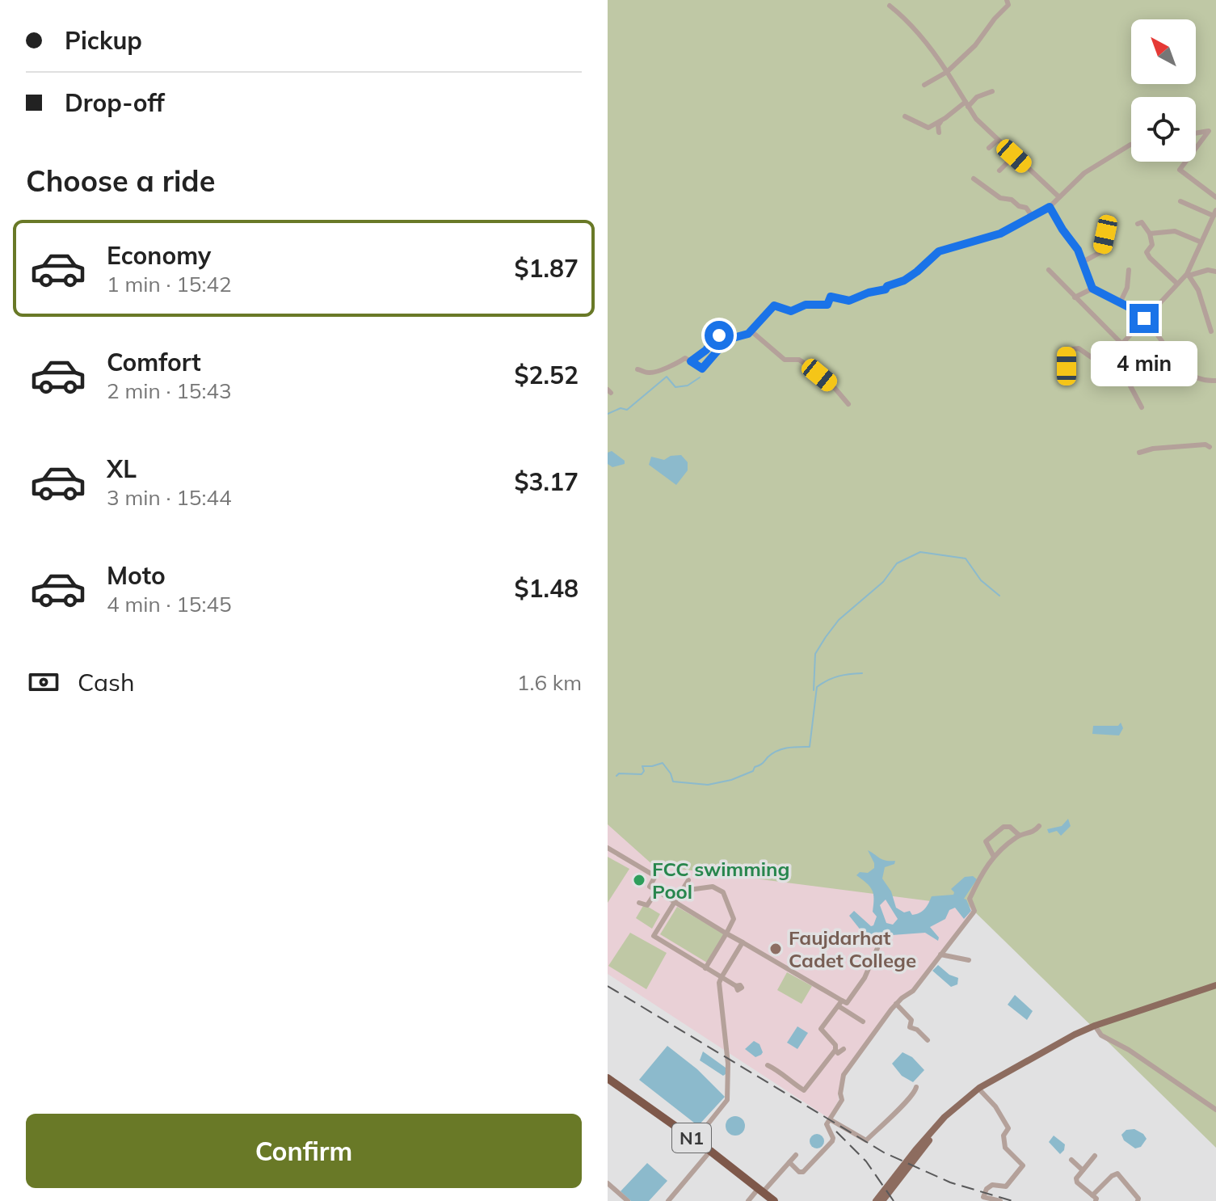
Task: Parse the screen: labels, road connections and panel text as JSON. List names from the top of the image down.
{
  "streets": {
    "highway": ["N1"]
  },
  "places": ["FCC swimming Pool", "Faujdarhat Cadet College"],
  "north": "top left",
  "page": {
    "banner": ["Pickup", "Drop-off"],
    "heading": "Choose a ride",
    "list": [
      {
        "name": "Economy",
        "note": "1 min · 15:42",
        "value": "$1.87"
      },
      {
        "name": "Comfort",
        "note": "2 min · 15:43",
        "value": "$2.52"
      },
      {
        "name": "XL",
        "note": "3 min · 15:44",
        "value": "$3.17"
      },
      {
        "name": "Moto",
        "note": "4 min · 15:45",
        "value": "$1.48"
      }
    ],
    "bubble": "4 min",
    "pay": ["Cash", "1.6 km"],
    "buttons": "Confirm"
  }
}
